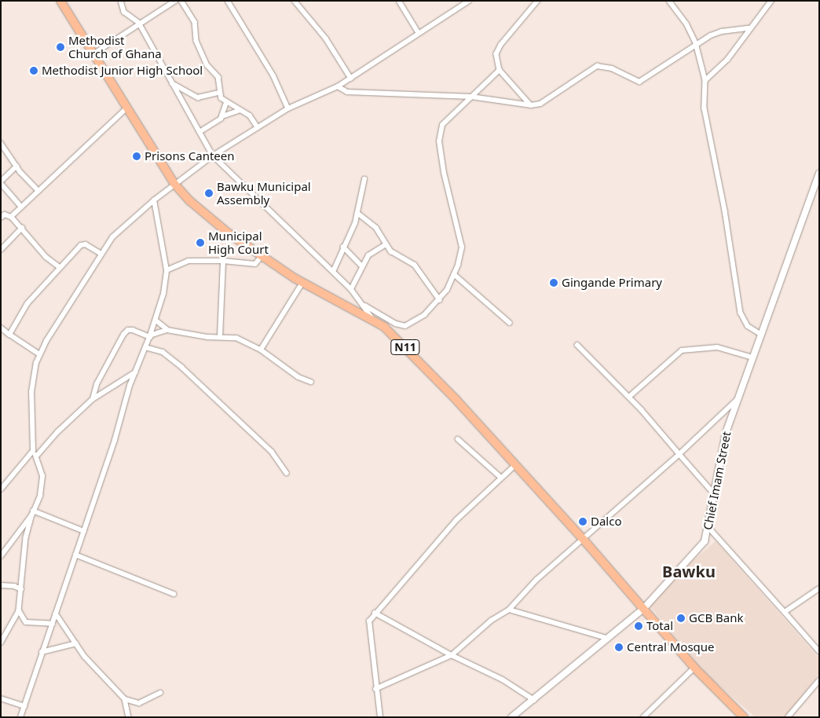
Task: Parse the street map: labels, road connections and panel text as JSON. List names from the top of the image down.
{
  "streets": {
    "highway": ["N11"],
    "street": ["Chief Imam Street"]
  },
  "crossings": [
    ["N11", "Chief Imam Street"]
  ],
  "districts": ["Bawku"],
  "places": [
    "Methodist Church of Ghana",
    "Methodist Junior High School",
    "Prisons Canteen",
    "Bawku Municipal Assembly",
    "Municipal High Court",
    "Gingande Primary",
    "Dalco",
    "GCB Bank",
    "Total",
    "Central Mosque"
  ]
}
